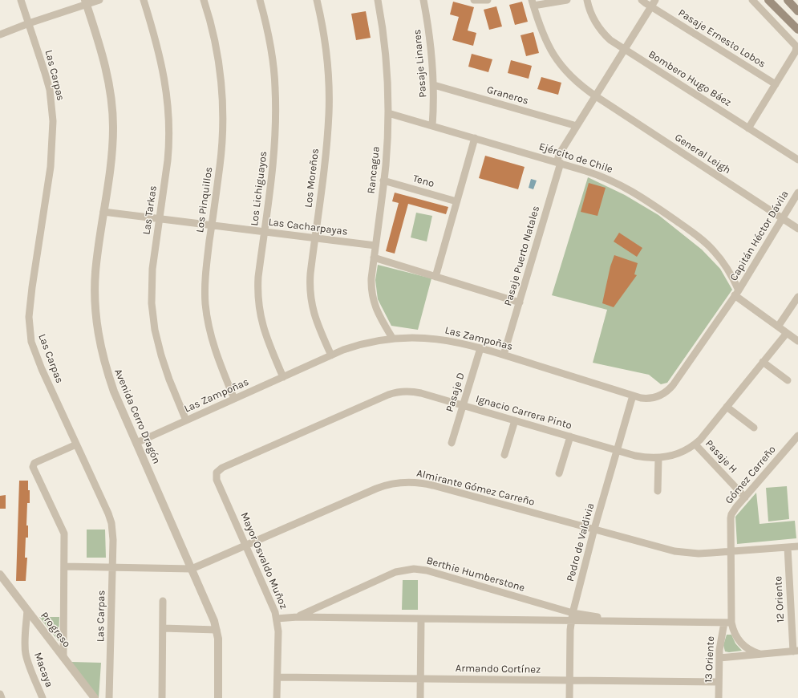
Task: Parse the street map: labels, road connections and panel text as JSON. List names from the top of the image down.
{
  "streets": {
    "street": [
      "Pasaje Ernesto Lobos",
      "Pasaje Linares",
      "Las Carpas",
      "Bombero Hugo Báez",
      "Graneros",
      "General Leigh",
      "Ejército de Chile",
      "Rancagua",
      "Los Moreños",
      "Teno",
      "Los Lichiguayos",
      "Los Pinquillos",
      "Las Tarkas",
      "Las Cacharpayas",
      "Capitán Héctor Dávila",
      "Pasaje Puerto Natales",
      "Las Zampoñas",
      "Pasaje D",
      "Ignacio Carrera Pinto",
      "Avenida Cerro Dragón",
      "Pasaje H",
      "Gómez Carreño",
      "Almirante Gómez Carreño",
      "Pedro de Valdivia",
      "Mayor Osvaldo Muñoz",
      "Berthie Humberstone",
      "12 Oriente",
      "Progreso",
      "13 Oriente",
      "Armando Cortínez",
      "Macaya"
    ]
  },
  "crossings": [
    ["Pasaje Ernesto Lobos", "Pasaje Puerto Natales"],
    ["Pasaje Linares", "Graneros"],
    ["Pasaje Linares", "Ejército de Chile"],
    ["Las Carpas", "Almirante Gómez Carreño"],
    ["Bombero Hugo Báez", "Pasaje Puerto Natales"],
    ["Graneros", "Pasaje Puerto Natales"],
    ["General Leigh", "Capitán Héctor Dávila"],
    ["General Leigh", "Pasaje Puerto Natales"],
    ["Ejército de Chile", "Rancagua"],
    ["Ejército de Chile", "Capitán Héctor Dávila"],
    ["Ejército de Chile", "Pasaje Puerto Natales"],
    ["Ejército de Chile", "Las Zampoñas"],
    ["Ejército de Chile", "Ignacio Carrera Pinto"],
    ["Rancagua", "Teno"],
    ["Rancagua", "Las Cacharpayas"],
    ["Rancagua", "Las Zampoñas"],
    ["Los Moreños", "Las Cacharpayas"],
    ["Los Moreños", "Las Zampoñas"],
    ["Los Lichiguayos", "Las Cacharpayas"],
    ["Los Lichiguayos", "Las Zampoñas"],
    ["Los Pinquillos", "Las Cacharpayas"],
    ["Los Pinquillos", "Las Zampoñas"],
    ["Las Tarkas", "Las Cacharpayas"],
    ["Las Tarkas", "Las Zampoñas"],
    ["Las Cacharpayas", "Avenida Cerro Dragón"],
    ["Capitán Héctor Dávila", "Las Zampoñas"],
    ["Pasaje Puerto Natales", "Las Zampoñas"],
    ["Las Zampoñas", "Pasaje D"],
    ["Las Zampoñas", "Avenida Cerro Dragón"],
    ["Las Zampoñas", "Pedro de Valdivia"],
    ["Pasaje D", "Ignacio Carrera Pinto"],
    ["Ignacio Carrera Pinto", "Pasaje H"],
    ["Ignacio Carrera Pinto", "Pedro de Valdivia"],
    ["Ignacio Carrera Pinto", "Mayor Osvaldo Muñoz"],
    ["Avenida Cerro Dragón", "Almirante Gómez Carreño"],
    ["Pasaje H", "Gómez Carreño"],
    ["Gómez Carreño", "Almirante Gómez Carreño"],
    ["Almirante Gómez Carreño", "Pedro de Valdivia"],
    ["Almirante Gómez Carreño", "Mayor Osvaldo Muñoz"],
    ["Almirante Gómez Carreño", "12 Oriente"],
    ["Pedro de Valdivia", "Berthie Humberstone"],
    ["Pedro de Valdivia", "Armando Cortínez"],
    ["Mayor Osvaldo Muñoz", "Berthie Humberstone"],
    ["Mayor Osvaldo Muñoz", "Armando Cortínez"],
    ["Berthie Humberstone", "13 Oriente"],
    ["Progreso", "Macaya"],
    ["13 Oriente", "Armando Cortínez"]
  ]
}
